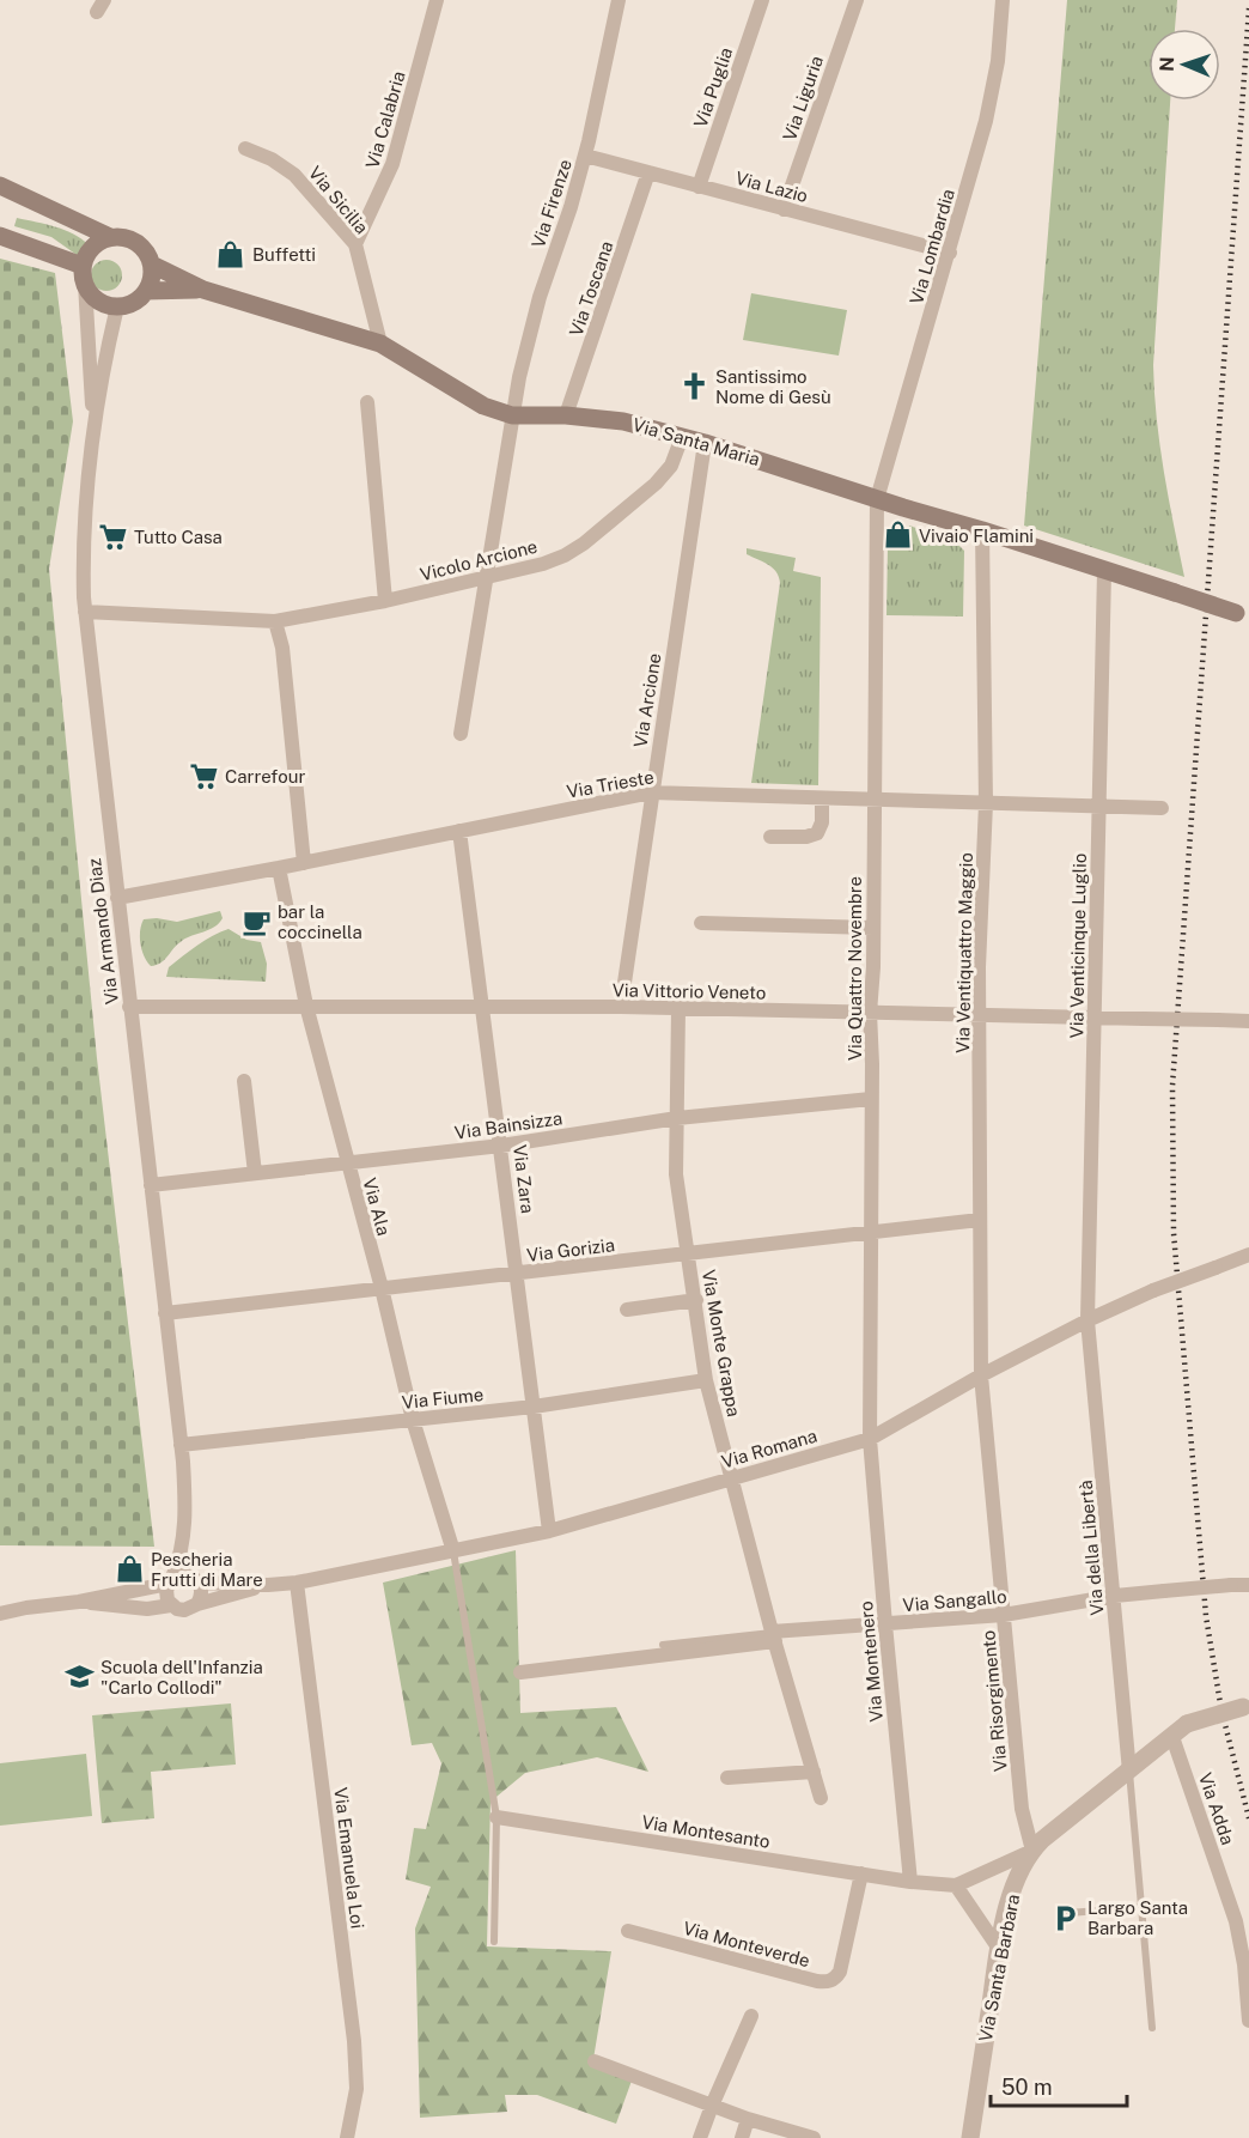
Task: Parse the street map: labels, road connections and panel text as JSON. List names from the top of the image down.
{
  "streets": {
    "main road": ["Via Santa Maria"],
    "street": [
      "Via Puglia",
      "Via Liguria",
      "Via Calabria",
      "Via Lazio",
      "Via Sicilia",
      "Via Firenze",
      "Via Lombardia",
      "Via Toscana",
      "Vicolo Arcione",
      "Via Arcione",
      "Via Trieste",
      "Via Armando Diaz",
      "Via Venticinque Luglio",
      "Via Ventiquattro Maggio",
      "Via Quattro Novembre",
      "Via Vittorio Veneto",
      "Via Bainsizza",
      "Via Zara",
      "Via Ala",
      "Via Gorizia",
      "Via Monte Grappa",
      "Via Fiume",
      "Via Romana",
      "Via della Libertà",
      "Via Sangallo",
      "Via Montenero",
      "Via Risorgimento",
      "Via Adda",
      "Via Montesanto",
      "Via Emanuela Loi",
      "Via Monteverde",
      "Via Santa Barbara"
    ]
  },
  "crossings": [
    ["Via Puglia", "Via Lazio"],
    ["Via Liguria", "Via Lazio"],
    ["Via Calabria", "Via Sicilia"],
    ["Via Lazio", "Via Firenze"],
    ["Via Lazio", "Via Lombardia"],
    ["Via Lazio", "Via Toscana"],
    ["Via Sicilia", "Via Santa Maria"],
    ["Via Firenze", "Via Santa Maria"],
    ["Via Firenze", "Vicolo Arcione"],
    ["Via Lombardia", "Via Santa Maria"],
    ["Via Lombardia", "Via Quattro Novembre"],
    ["Via Toscana", "Via Santa Maria"],
    ["Via Santa Maria", "Vicolo Arcione"],
    ["Via Santa Maria", "Via Arcione"],
    ["Via Santa Maria", "Via Armando Diaz"],
    ["Via Santa Maria", "Via Venticinque Luglio"],
    ["Via Santa Maria", "Via Ventiquattro Maggio"],
    ["Via Santa Maria", "Via Quattro Novembre"],
    ["Vicolo Arcione", "Via Armando Diaz"],
    ["Via Arcione", "Via Trieste"],
    ["Via Arcione", "Via Vittorio Veneto"],
    ["Via Trieste", "Via Armando Diaz"],
    ["Via Trieste", "Via Venticinque Luglio"],
    ["Via Trieste", "Via Ventiquattro Maggio"],
    ["Via Trieste", "Via Quattro Novembre"],
    ["Via Trieste", "Via Zara"],
    ["Via Trieste", "Via Ala"],
    ["Via Armando Diaz", "Via Vittorio Veneto"],
    ["Via Armando Diaz", "Via Bainsizza"],
    ["Via Armando Diaz", "Via Gorizia"],
    ["Via Armando Diaz", "Via Fiume"],
    ["Via Armando Diaz", "Via Romana"],
    ["Via Venticinque Luglio", "Via Vittorio Veneto"],
    ["Via Venticinque Luglio", "Via Romana"],
    ["Via Venticinque Luglio", "Via della Libertà"],
    ["Via Ventiquattro Maggio", "Via Vittorio Veneto"],
    ["Via Ventiquattro Maggio", "Via Gorizia"],
    ["Via Ventiquattro Maggio", "Via Romana"],
    ["Via Ventiquattro Maggio", "Via Risorgimento"],
    ["Via Quattro Novembre", "Via Vittorio Veneto"],
    ["Via Quattro Novembre", "Via Bainsizza"],
    ["Via Quattro Novembre", "Via Gorizia"],
    ["Via Quattro Novembre", "Via Romana"],
    ["Via Quattro Novembre", "Via Montenero"],
    ["Via Vittorio Veneto", "Via Zara"],
    ["Via Vittorio Veneto", "Via Ala"],
    ["Via Vittorio Veneto", "Via Monte Grappa"],
    ["Via Bainsizza", "Via Zara"],
    ["Via Bainsizza", "Via Ala"],
    ["Via Bainsizza", "Via Monte Grappa"],
    ["Via Zara", "Via Gorizia"],
    ["Via Zara", "Via Fiume"],
    ["Via Zara", "Via Romana"],
    ["Via Ala", "Via Gorizia"],
    ["Via Ala", "Via Fiume"],
    ["Via Ala", "Via Romana"],
    ["Via Gorizia", "Via Monte Grappa"],
    ["Via Monte Grappa", "Via Fiume"],
    ["Via Monte Grappa", "Via Romana"],
    ["Via Monte Grappa", "Via Sangallo"],
    ["Via Romana", "Via della Libertà"],
    ["Via Romana", "Via Montenero"],
    ["Via Romana", "Via Risorgimento"],
    ["Via Romana", "Via Emanuela Loi"],
    ["Via della Libertà", "Via Sangallo"],
    ["Via della Libertà", "Via Santa Barbara"],
    ["Via Sangallo", "Via Montenero"],
    ["Via Sangallo", "Via Risorgimento"],
    ["Via Montenero", "Via Montesanto"],
    ["Via Risorgimento", "Via Santa Barbara"],
    ["Via Adda", "Via Santa Barbara"],
    ["Via Montesanto", "Via Monteverde"]
  ],
  "places": {
    "shop": ["Buffetti", "Vivaio Flamini", "Pescheria Frutti di Mare"],
    "church": ["Santissimo Nome di Gesù"],
    "supermarket": ["Tutto Casa", "Carrefour"],
    "cafe": ["bar la coccinella"],
    "school or university": ["Scuola dell'Infanzia \"Carlo Collodi\""],
    "parking": ["Largo Santa Barbara"]
  },
  "scale_bar": "50 m",
  "north": "left"
}
